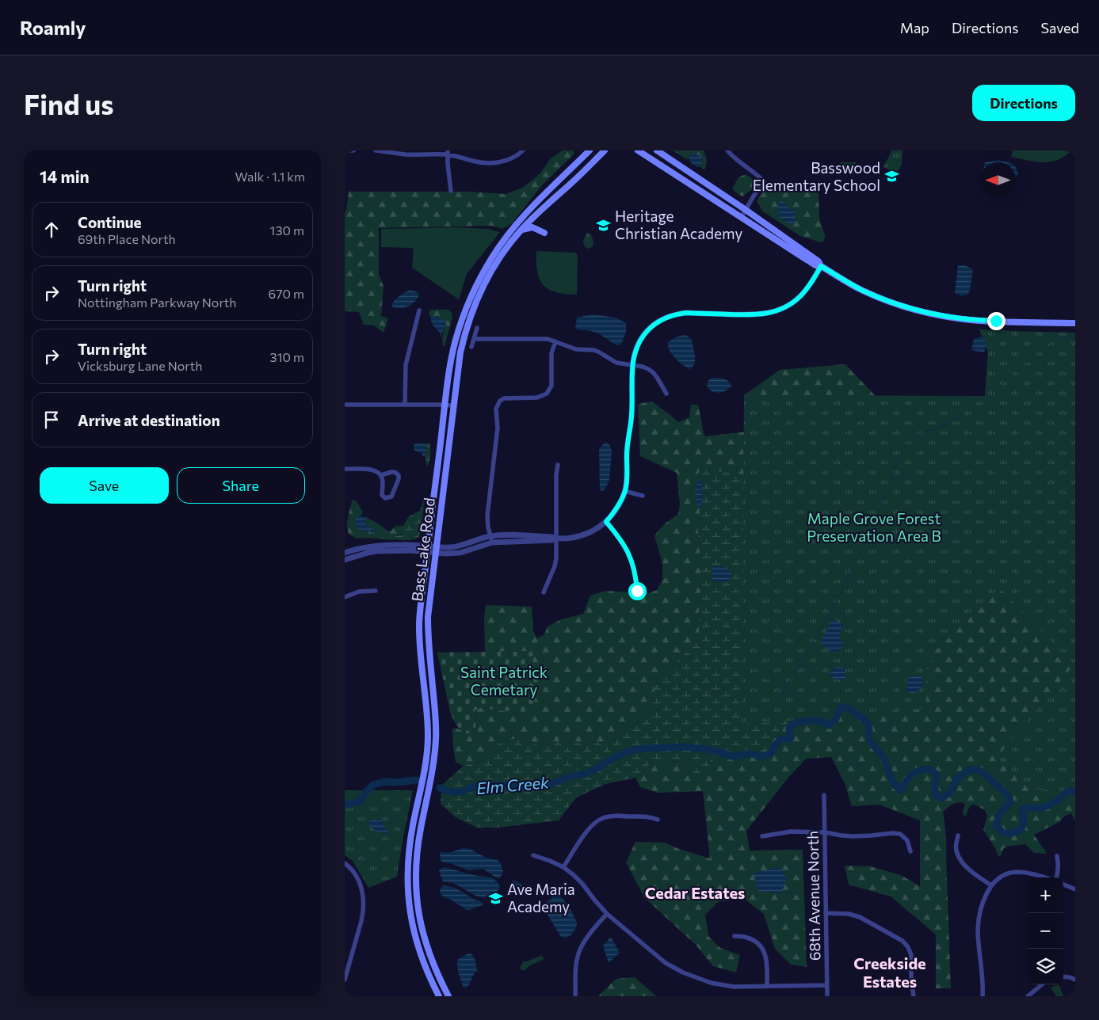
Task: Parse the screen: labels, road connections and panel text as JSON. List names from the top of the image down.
{
  "streets": {
    "main road": ["Bass Lake Road"],
    "street": ["68th Avenue North"]
  },
  "districts": ["Cedar Estates", "Creekside Estates"],
  "water": ["Elm Creek"],
  "parks": ["Maple Grove Forest Preservation Area B", "Saint Patrick Cemetary"],
  "places": {
    "school or university": ["Basswood Elementary School", "Heritage Christian Academy", "Ave Maria Academy"]
  },
  "north": "left",
  "page": {
    "header": "Roamly",
    "nav": ["Map", "Directions", "Saved"],
    "buttons": [
      "Directions",
      ["Save", "Share"]
    ],
    "title": "Find us",
    "heading": ["14 min", "Walk · 1.1 km"],
    "list": [
      ["Continue", "69th Place North", "130 m"],
      ["Turn right", "Nottingham Parkway North", "670 m"],
      ["Turn right", "Vicksburg Lane North", "310 m"],
      "Arrive at destination"
    ],
    "map_buttons": ["+", "−"]
  }
}
